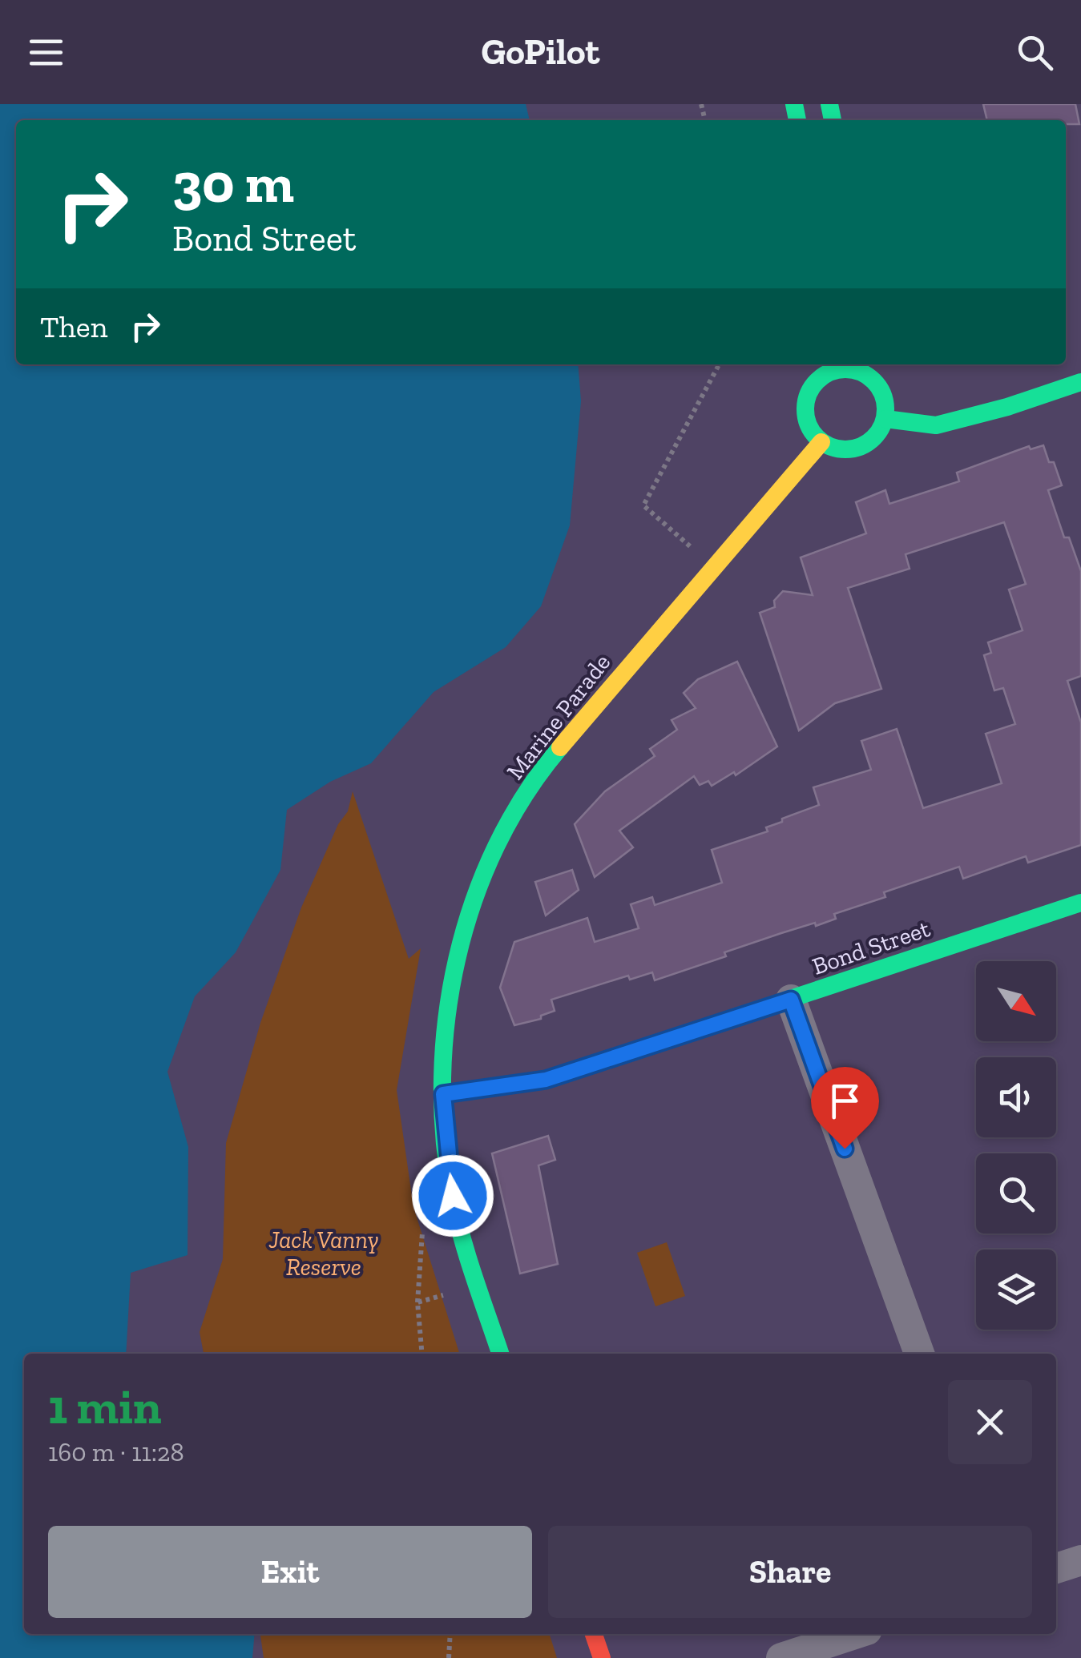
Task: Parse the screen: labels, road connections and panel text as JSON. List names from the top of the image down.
{
  "streets": {
    "street": ["Marine Parade", "Bond Street"]
  },
  "crossings": [
    ["Marine Parade", "Bond Street"]
  ],
  "parks": ["Jack Vanny Reserve"],
  "north": "bottom right",
  "page": {
    "header": "GoPilot",
    "turn": ["30 m", "Bond Street"],
    "then": "Then",
    "heading": ["1 min", "160 m · 11:28"],
    "buttons": ["Exit", "Share"]
  }
}
